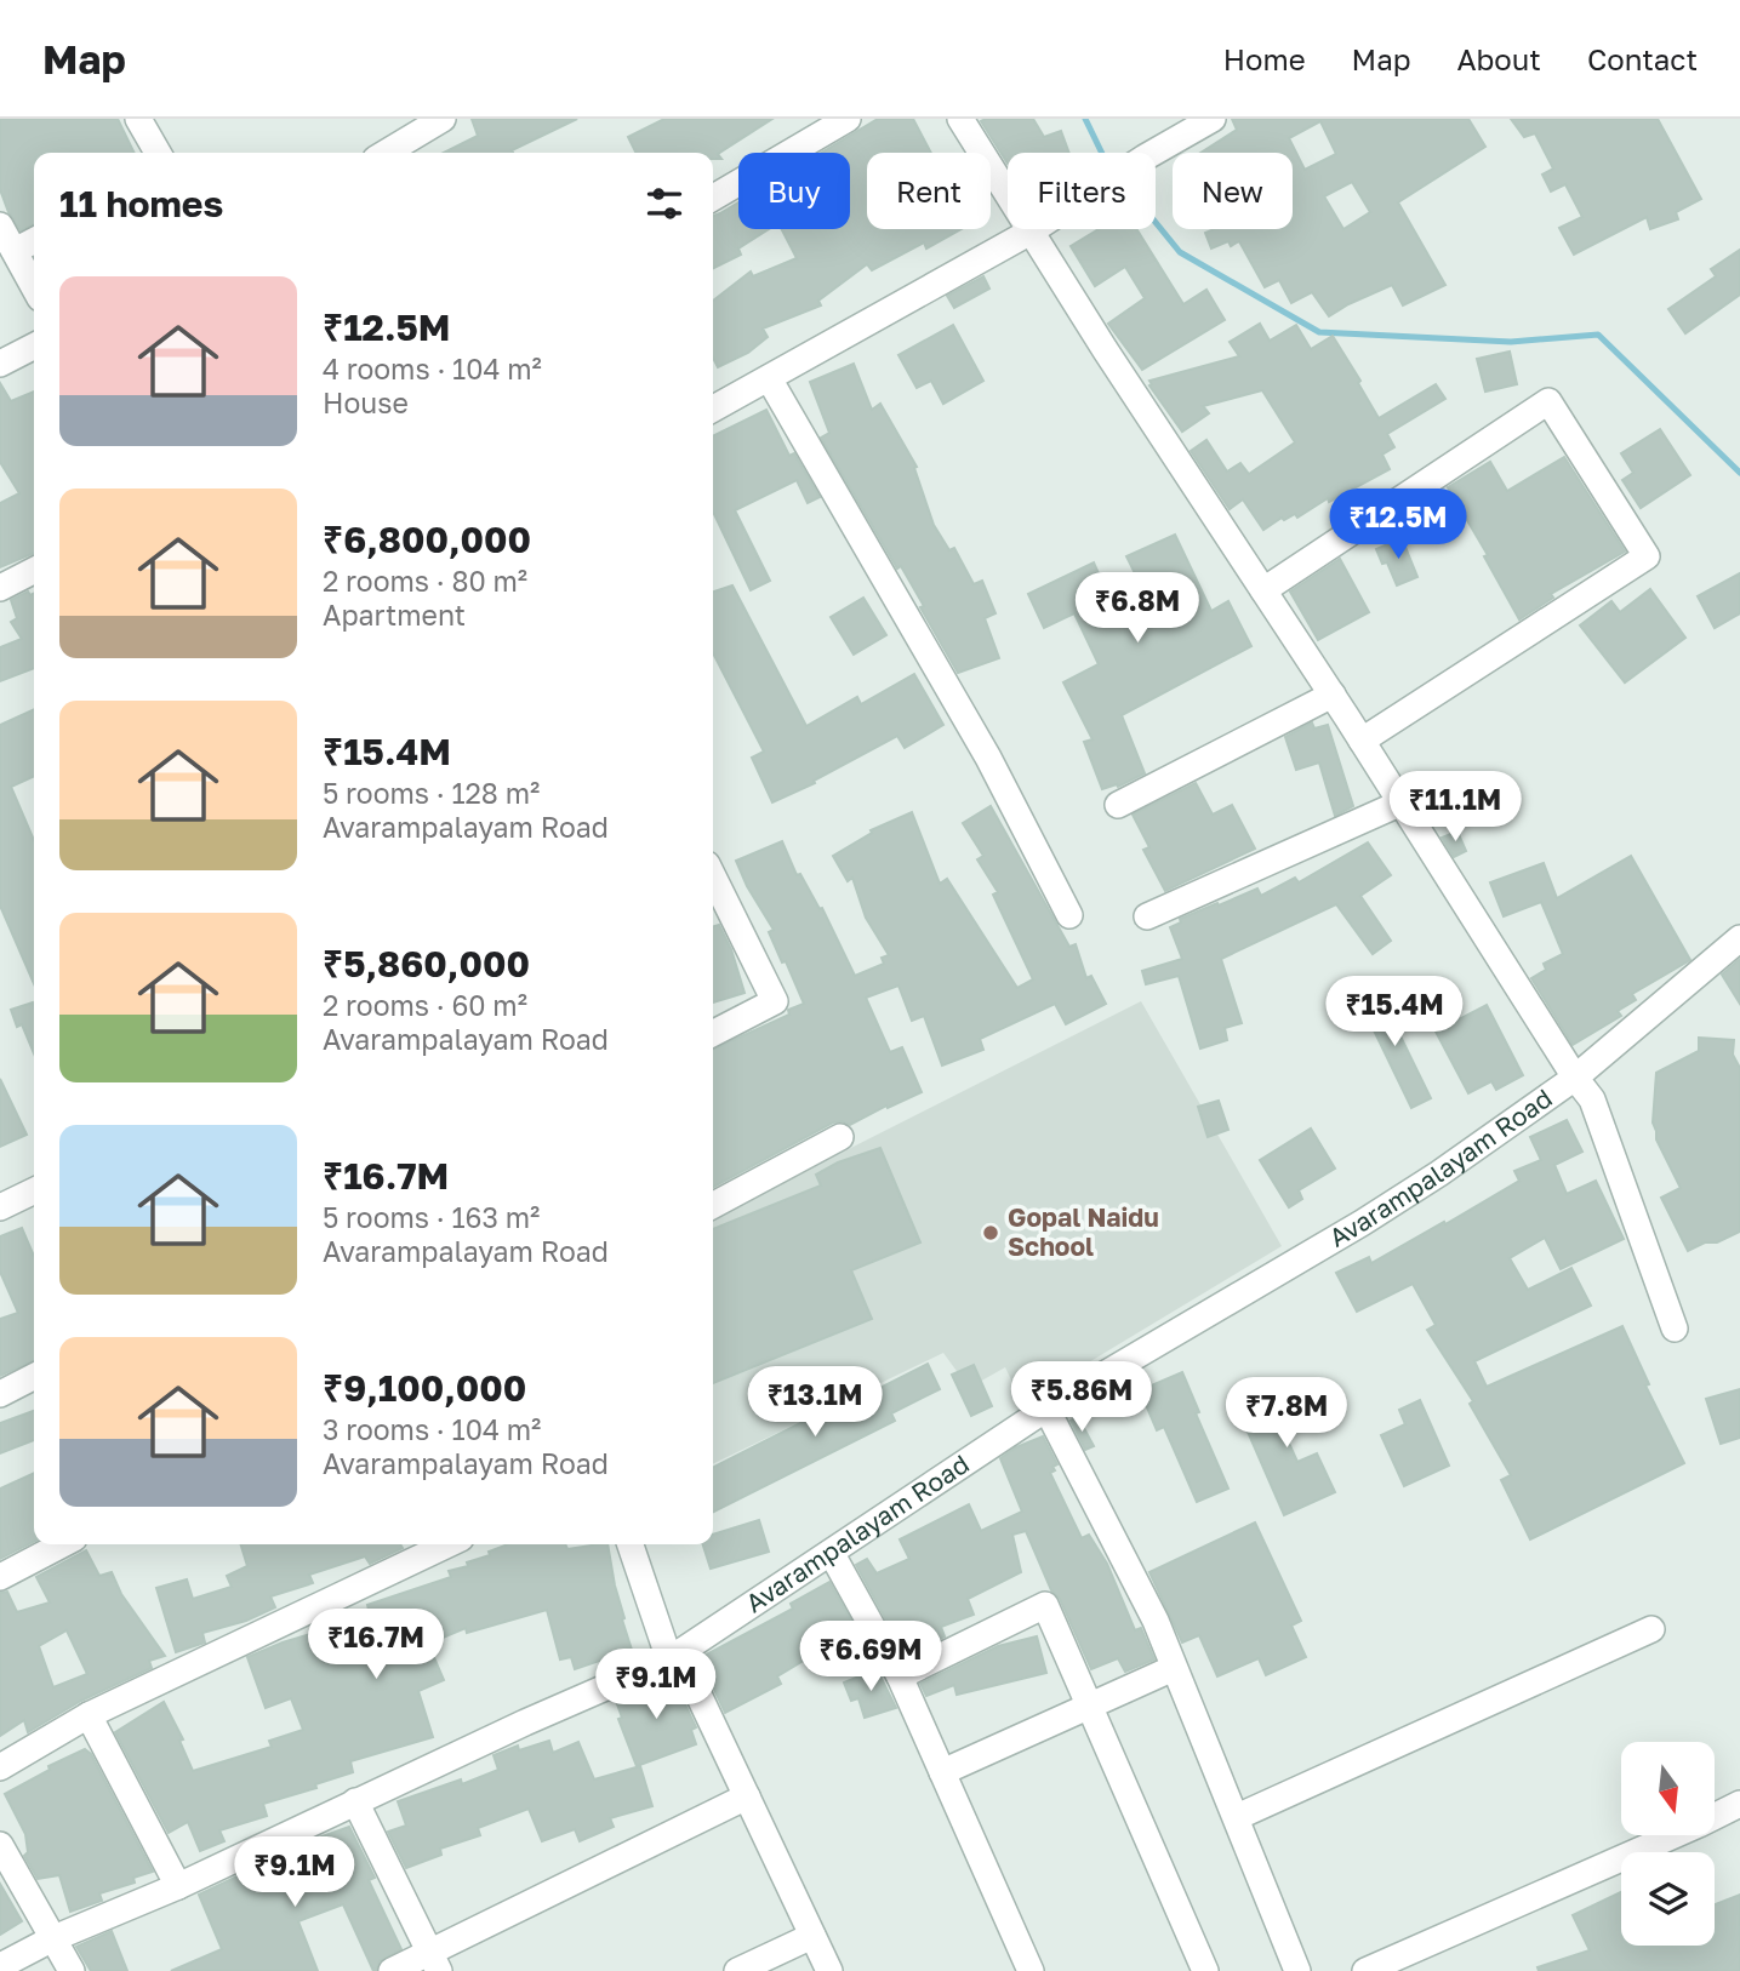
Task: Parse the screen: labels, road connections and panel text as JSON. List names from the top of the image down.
{
  "streets": {
    "street": ["Avarampalayam Road"]
  },
  "places": ["Gopal Naidu School"],
  "north": "bottom",
  "page": {
    "header": "Map",
    "nav": [
      "Home",
      "Map",
      "About",
      "Contact"
    ],
    "chip": [
      "Buy",
      "Rent",
      "Filters",
      "New"
    ],
    "heading": "11 homes",
    "list": [
      {
        "name": "₹12.5M",
        "note": "4 rooms · 104 m² · House"
      },
      {
        "name": "₹6,800,000",
        "note": "2 rooms · 80 m² · Apartment"
      },
      {
        "name": "₹15.4M",
        "note": "5 rooms · 128 m² · Avarampalayam Road"
      },
      {
        "name": "₹5,860,000",
        "note": "2 rooms · 60 m² · Avarampalayam Road"
      },
      {
        "name": "₹16.7M",
        "note": "5 rooms · 163 m² · Avarampalayam Road"
      },
      {
        "name": "₹9,100,000",
        "note": "3 rooms · 104 m² · Avarampalayam Road"
      }
    ],
    "price": [
      "₹12.5M",
      "₹6.8M",
      "₹11.1M",
      "₹15.4M",
      "₹5.86M",
      "₹13.1M",
      "₹7.8M",
      "₹16.7M",
      "₹6.69M",
      "₹9.1M",
      "₹9.1M"
    ]
  }
}
